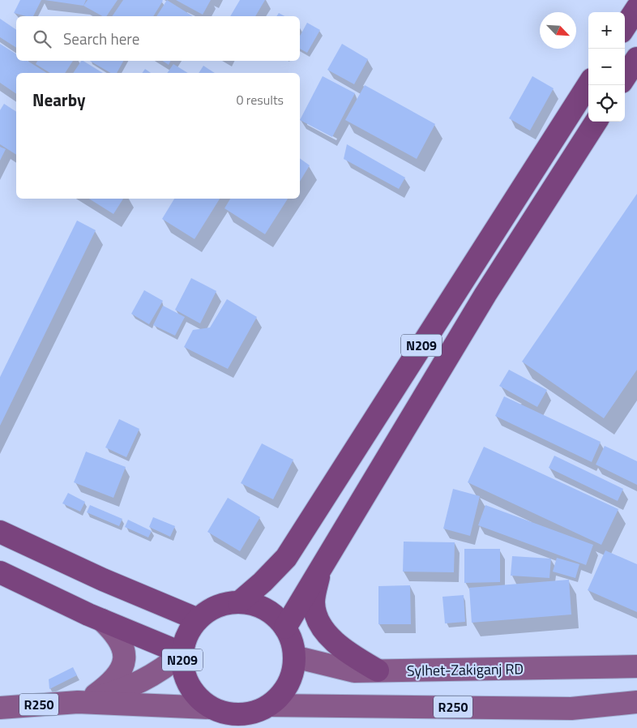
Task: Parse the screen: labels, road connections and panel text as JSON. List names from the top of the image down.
{
  "streets": {
    "highway": ["N209"],
    "main road": ["Sylhet-Zakiganj RD", "R250"]
  },
  "crossings": [
    ["N209", "Sylhet-Zakiganj RD"],
    ["N209", "R250"],
    ["Sylhet-Zakiganj RD", "R250"]
  ],
  "north": "bottom right",
  "page": {
    "map_buttons": ["+", "−"],
    "search": "Search here",
    "heading": ["Nearby", "0 results"]
  }
}
